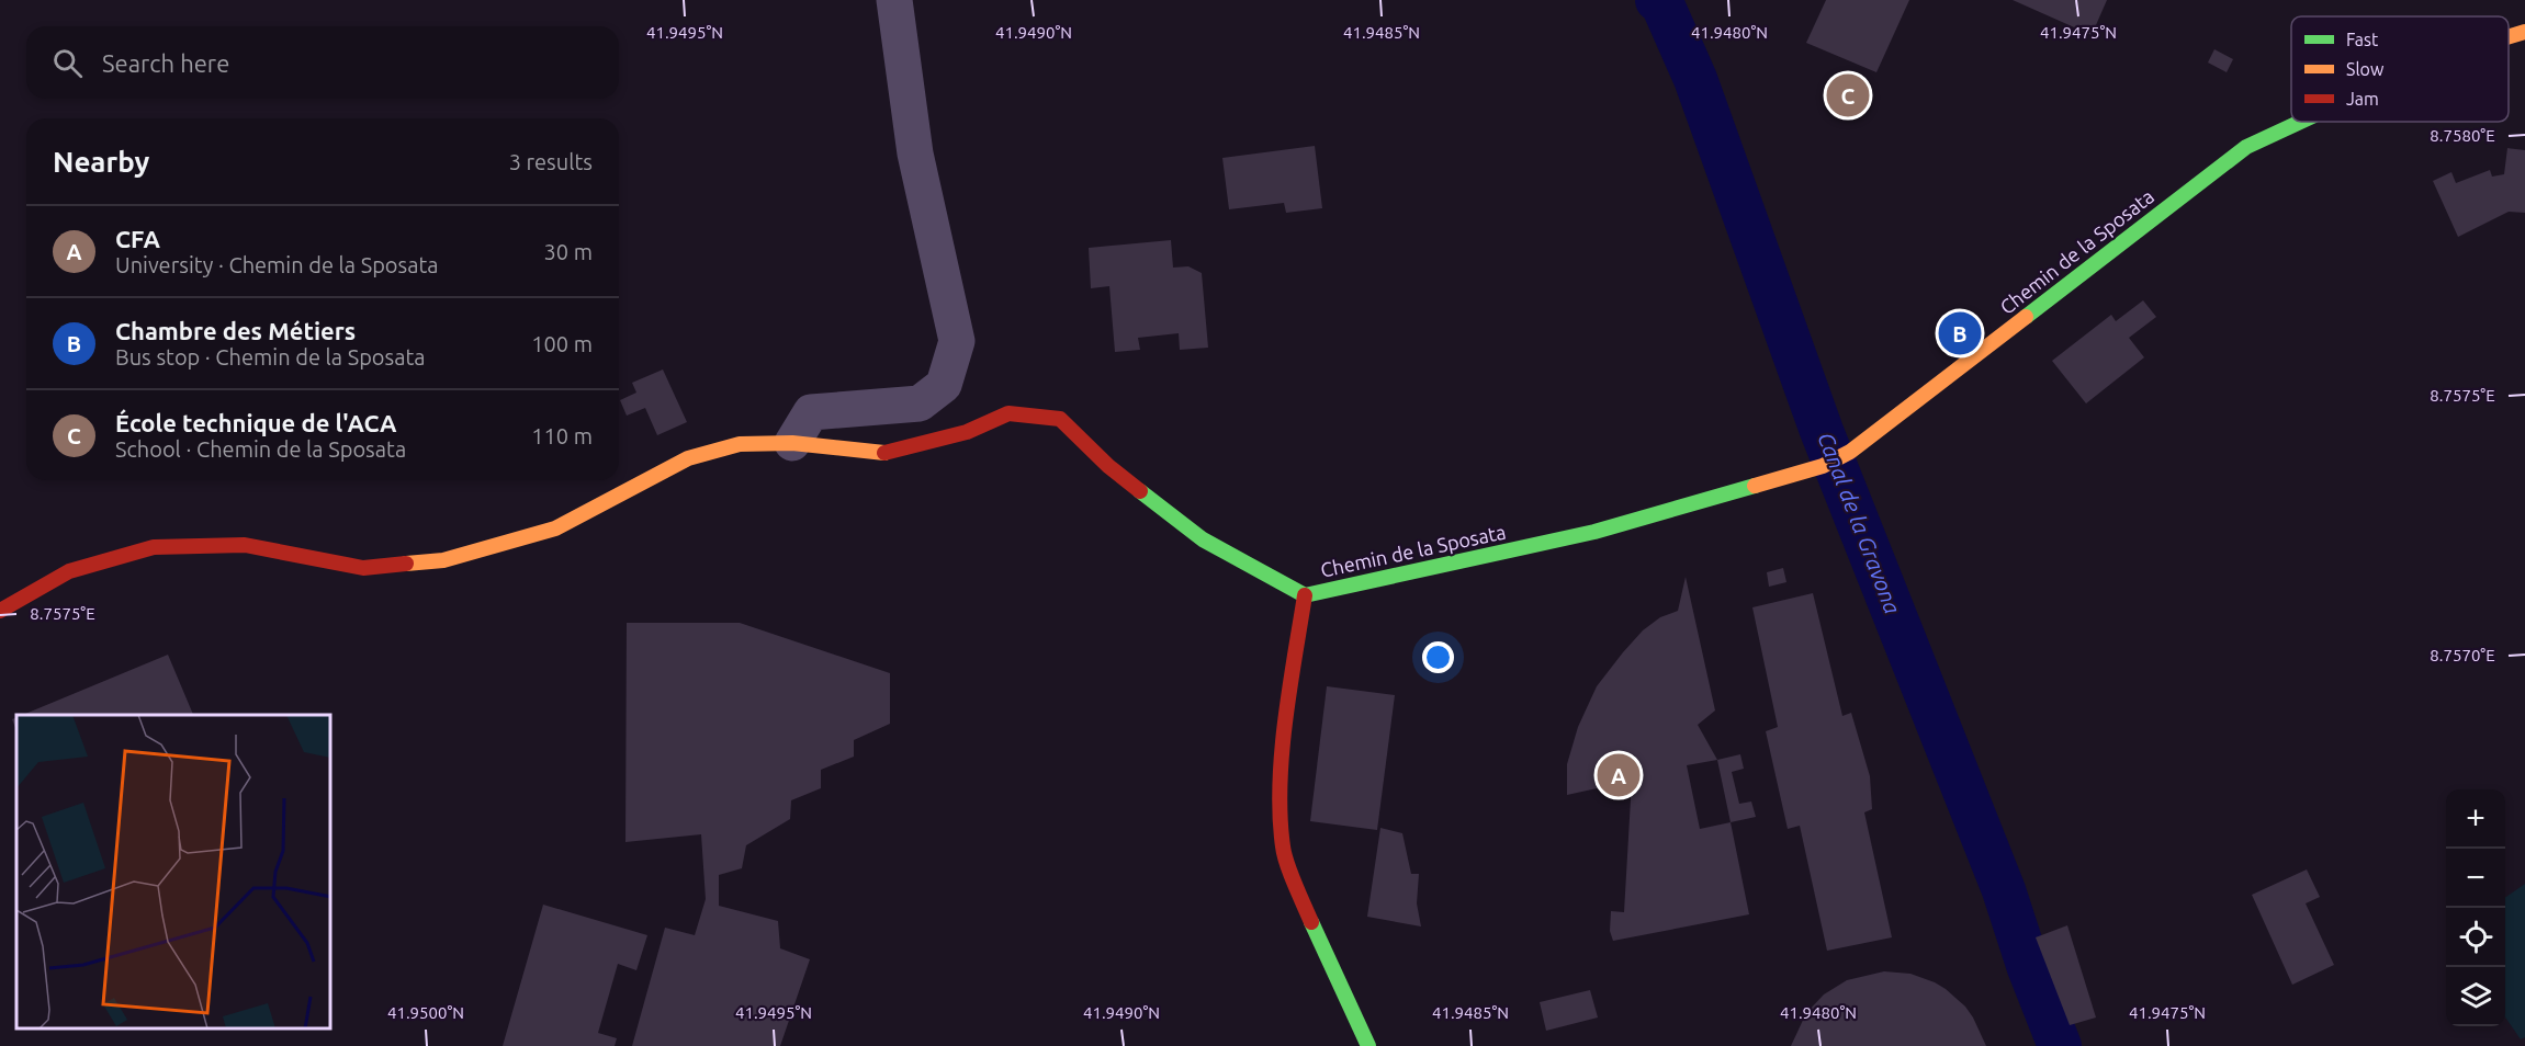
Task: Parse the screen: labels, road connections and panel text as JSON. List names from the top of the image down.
{
  "streets": {
    "street": ["Chemin de la Sposata"]
  },
  "water": ["Canal de la Gravona"],
  "legend": ["Fast", "Slow", "Jam"],
  "page": {
    "search": "Search here",
    "pins": ["C", "B", "A"],
    "heading": ["Nearby", "3 results"],
    "list": [
      {
        "mark": "A",
        "name": "CFA",
        "note": "University · Chemin de la Sposata",
        "value": "30 m"
      },
      {
        "mark": "B",
        "name": "Chambre des Métiers",
        "note": "Bus stop · Chemin de la Sposata",
        "value": "100 m"
      },
      {
        "mark": "C",
        "name": "École technique de l'ACA",
        "note": "School · Chemin de la Sposata",
        "value": "110 m"
      }
    ],
    "map_buttons": ["+", "−"]
  },
  "coordinates": [
    "41.9495°N",
    "41.9490°N",
    "41.9485°N",
    "41.9480°N",
    "41.9475°N",
    "8.7580°E",
    "8.7575°E",
    "8.7570°E",
    "41.9500°N"
  ]
}
